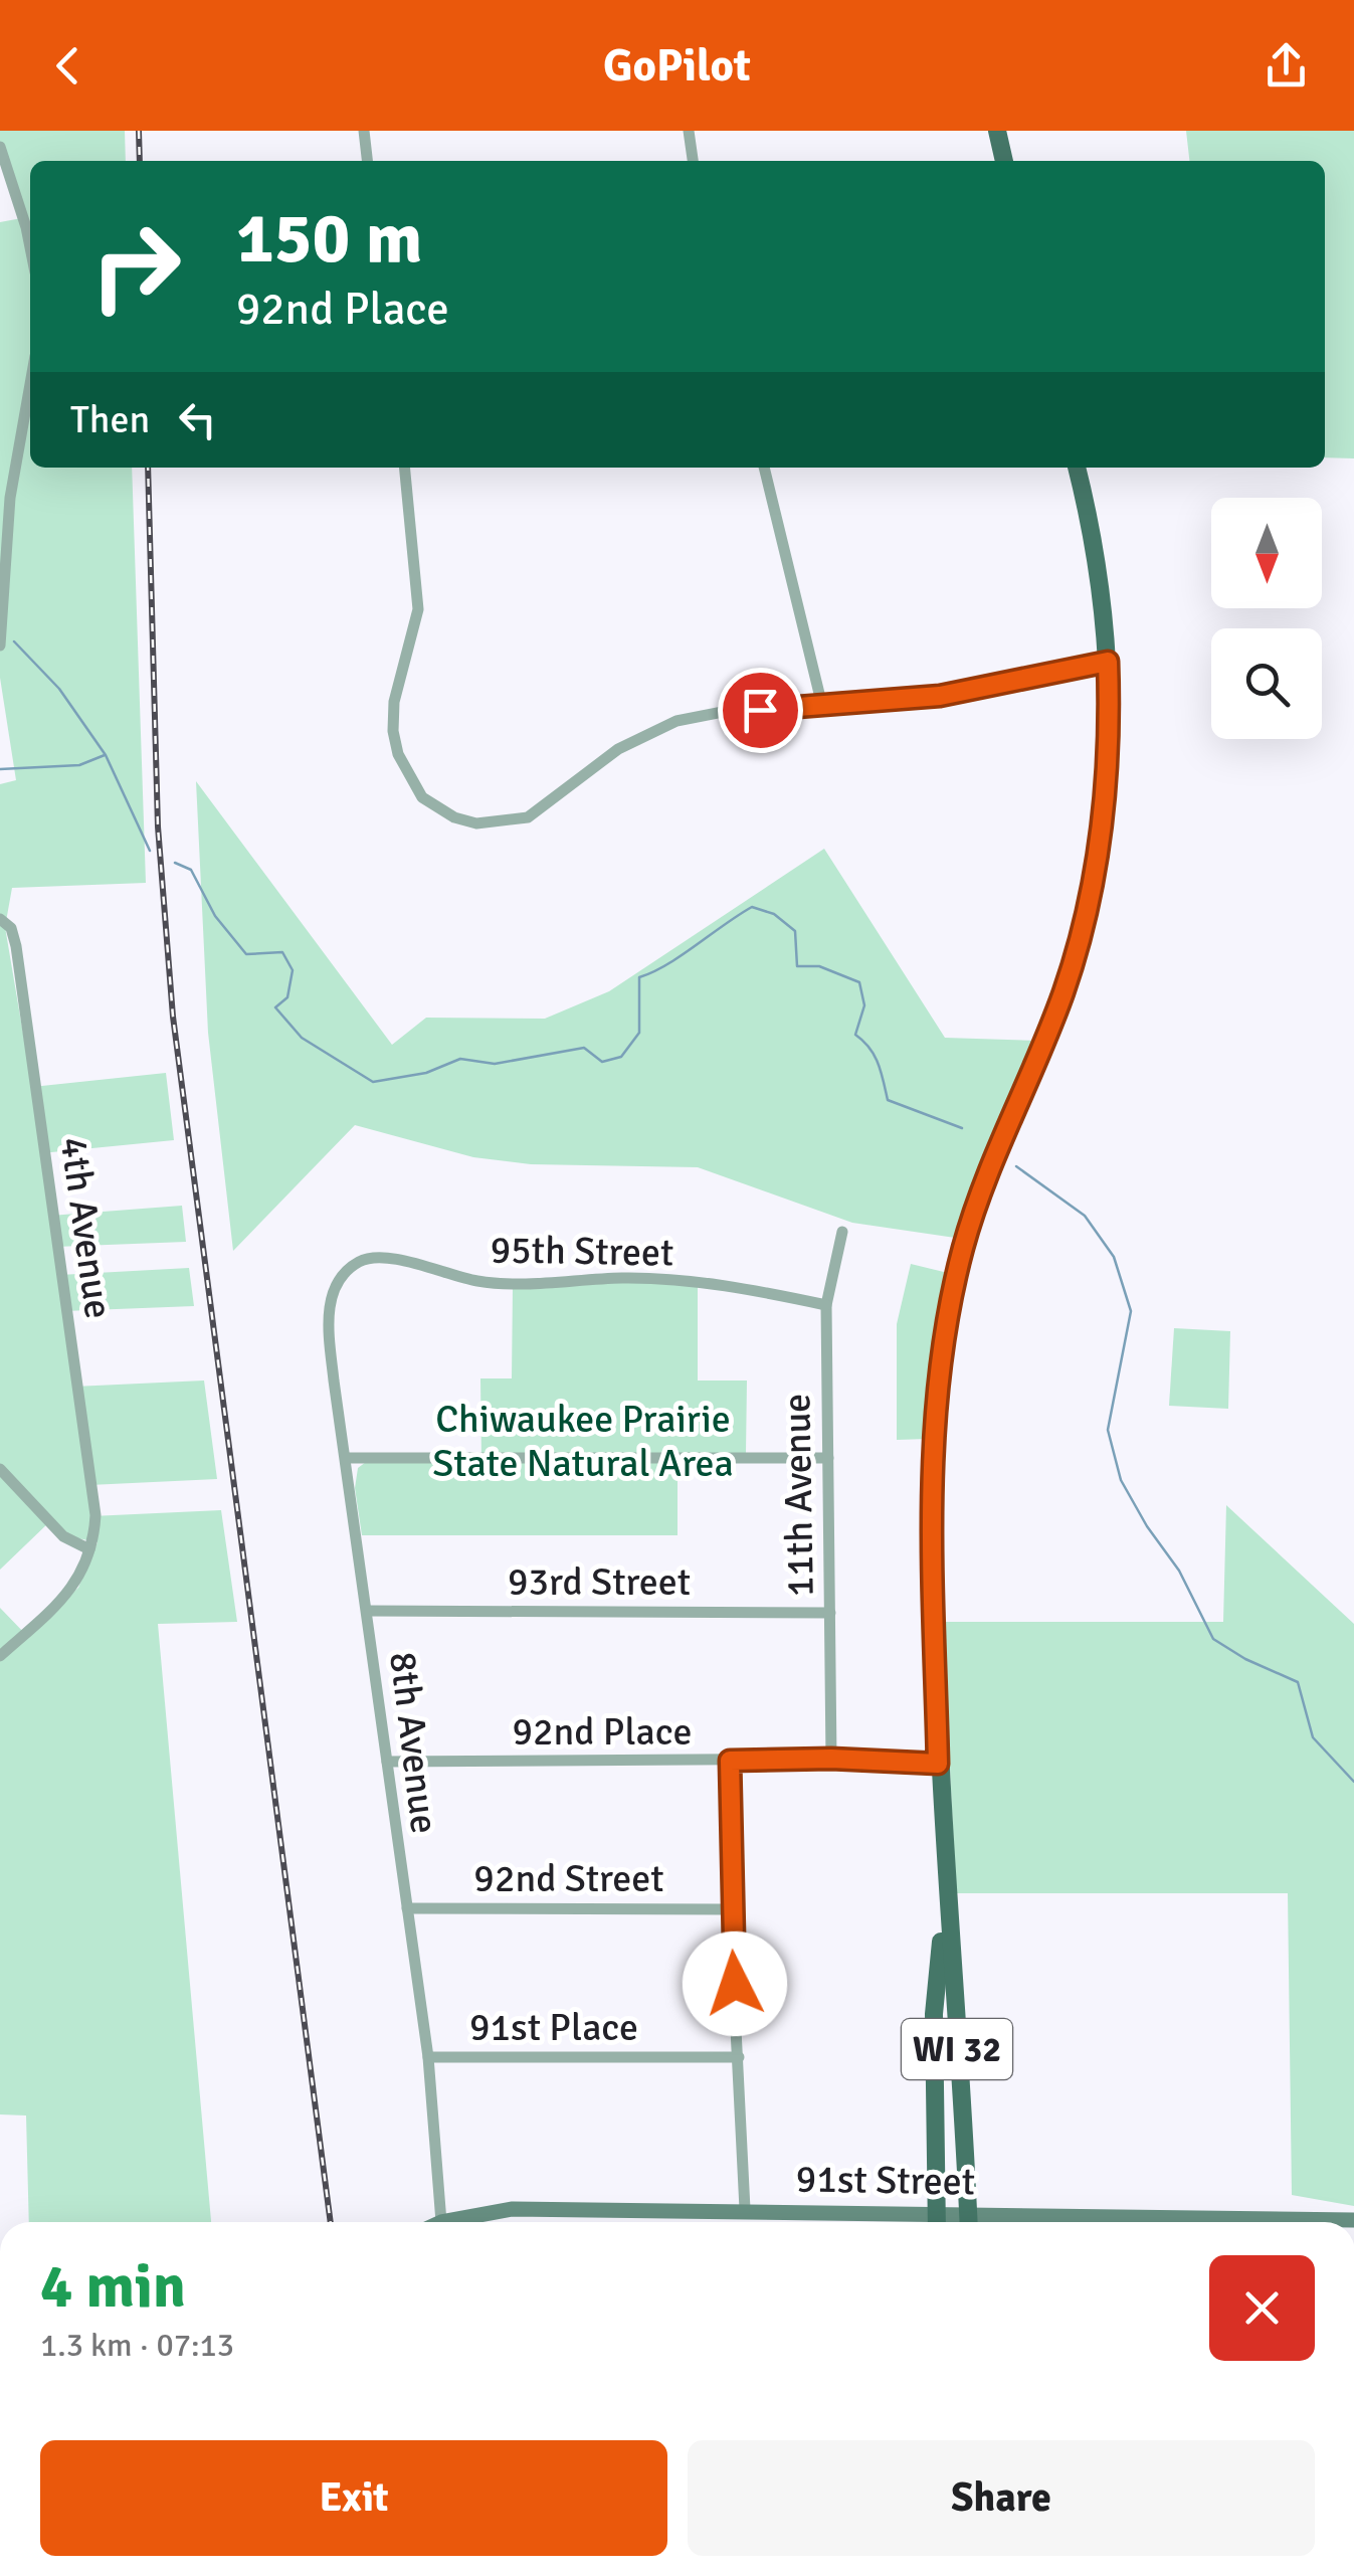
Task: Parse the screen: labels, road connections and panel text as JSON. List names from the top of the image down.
{
  "streets": {
    "main road": ["WI 32"],
    "street": [
      "4th Avenue",
      "95th Street",
      "11th Avenue",
      "93rd Street",
      "92nd Place",
      "8th Avenue",
      "92nd Street",
      "91st Place",
      "91st Street"
    ]
  },
  "crossings": [
    ["95th Street", "11th Avenue"],
    ["95th Street", "8th Avenue"],
    ["11th Avenue", "93rd Street"],
    ["11th Avenue", "92nd Place"],
    ["93rd Street", "8th Avenue"],
    ["92nd Place", "8th Avenue"],
    ["92nd Place", "WI 32"],
    ["8th Avenue", "92nd Street"],
    ["8th Avenue", "91st Place"],
    ["8th Avenue", "91st Street"]
  ],
  "parks": ["Chiwaukee Prairie State Natural Area"],
  "north": "bottom",
  "page": {
    "header": "GoPilot",
    "turn": ["150 m", "92nd Place"],
    "then": "Then",
    "heading": ["4 min", "1.3 km · 07:13"],
    "buttons": ["Exit", "Share"]
  }
}
